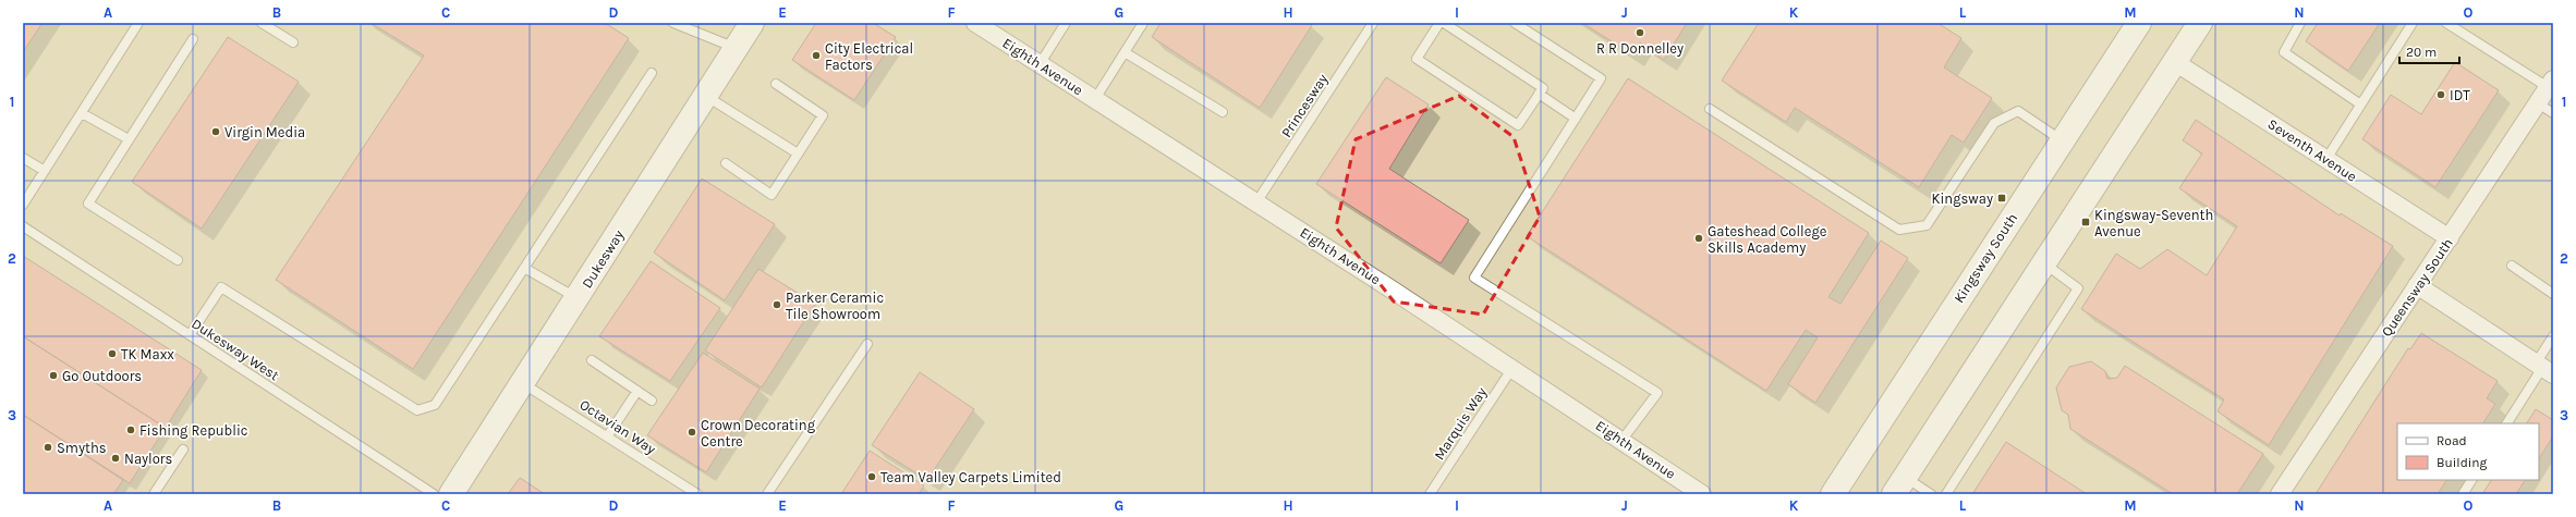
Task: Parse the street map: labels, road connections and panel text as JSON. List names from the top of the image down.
{
  "streets": {
    "street": [
      "Eighth Avenue",
      "Seventh Avenue",
      "Kingsway South",
      "Dukesway",
      "Queensway South"
    ],
    "lane": [
      "Princesway",
      "Dukesway West",
      "Marquis Way",
      "Octavian Way"
    ]
  },
  "crossings": [
    ["Eighth Avenue", "Princesway"],
    ["Eighth Avenue", "Marquis Way"],
    ["Seventh Avenue", "Queensway South"],
    ["Dukesway", "Octavian Way"]
  ],
  "places": {
    "other": [
      "R R Donnelley",
      "City Electrical Factors",
      "IDT",
      "Virgin Media",
      "Gateshead College Skills Academy",
      "Parker Ceramic Tile Showroom",
      "TK Maxx",
      "Go Outdoors",
      "Fishing Republic",
      "Crown Decorating Centre",
      "Smyths",
      "Naylors",
      "Team Valley Carpets Limited"
    ],
    "transit": ["Kingsway", "Kingsway-Seventh Avenue"]
  },
  "legend": ["Road", "Building"],
  "scale_bar": "20 m",
  "grid": {
    "columns": [
      "A",
      "B",
      "C",
      "D",
      "E",
      "F",
      "G",
      "H",
      "I",
      "J",
      "K",
      "L",
      "M",
      "N",
      "O"
    ],
    "rows": ["1", "2", "3"]
  }
}
